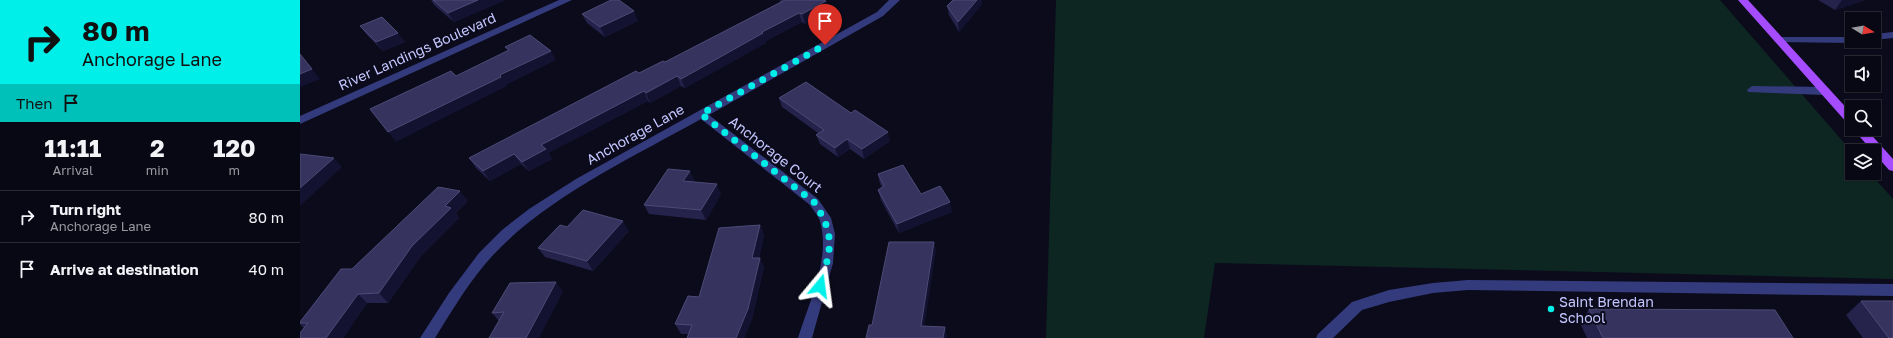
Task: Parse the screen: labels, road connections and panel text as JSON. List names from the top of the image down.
{
  "streets": {
    "street": ["River Landings Boulevard", "Anchorage Lane", "Anchorage Court"]
  },
  "crossings": [
    ["Anchorage Lane", "Anchorage Court"]
  ],
  "places": ["Saint Brendan School"],
  "north": "right",
  "page": {
    "turn": ["80 m", "Anchorage Lane"],
    "then": "Then",
    "eta": [
      "11:11",
      "Arrival",
      "2",
      "min",
      "120",
      "m"
    ],
    "list": [
      {
        "name": "Turn right",
        "note": "Anchorage Lane",
        "value": "80 m"
      },
      {
        "name": "Arrive at destination",
        "value": "40 m"
      }
    ]
  }
}
